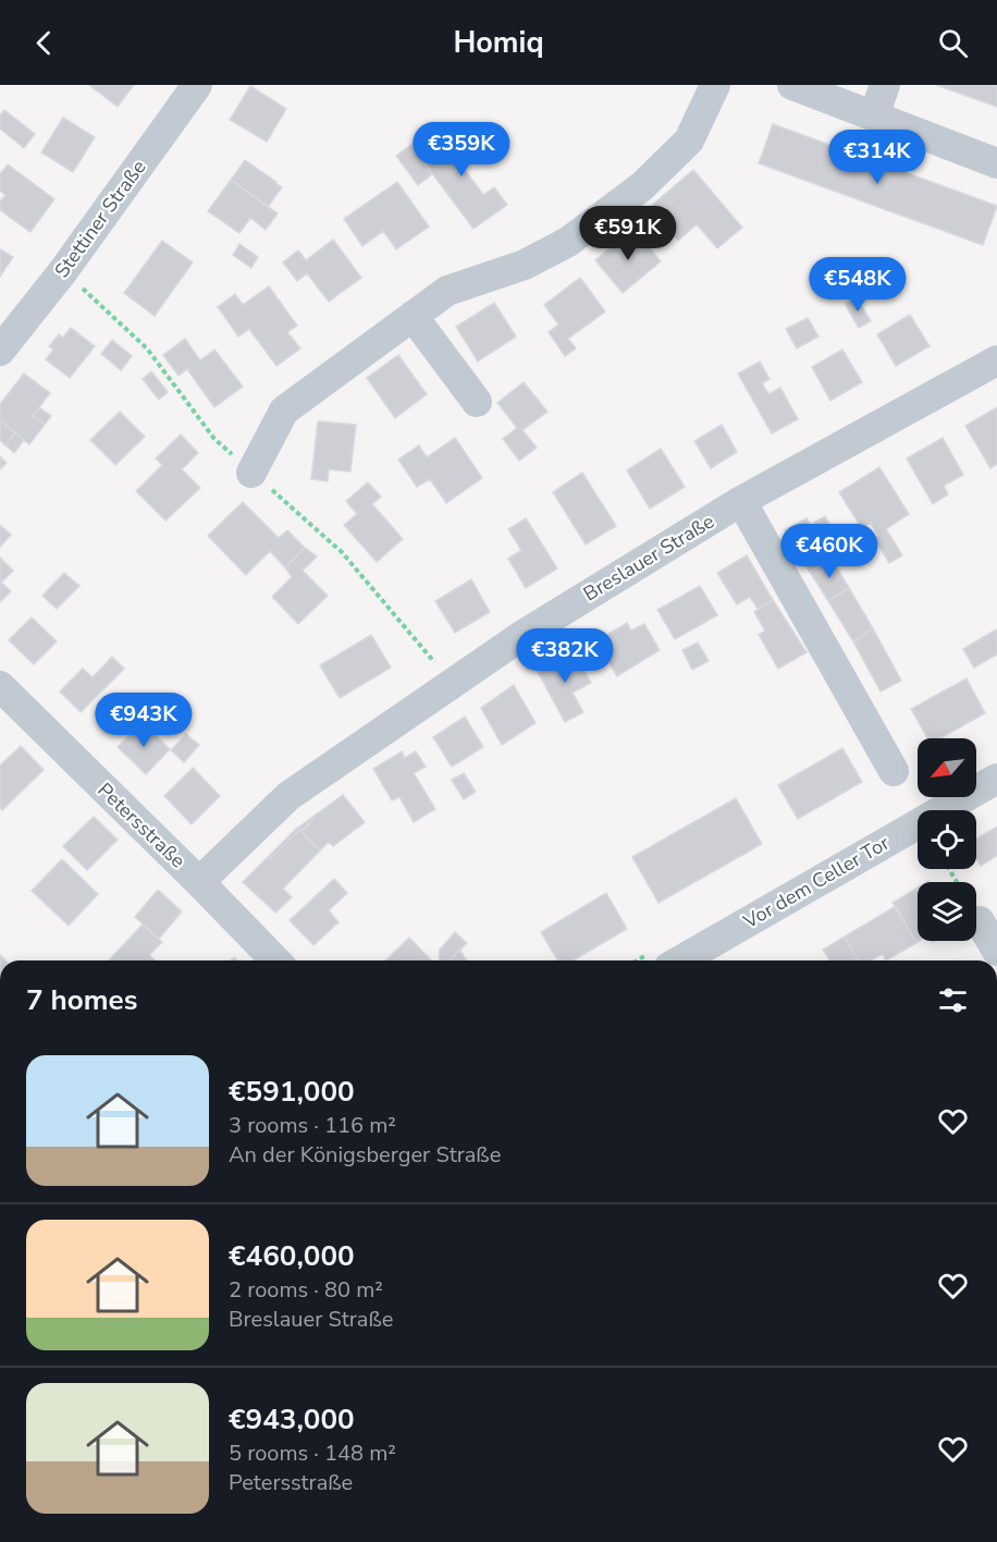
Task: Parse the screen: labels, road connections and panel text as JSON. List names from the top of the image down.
{
  "streets": {
    "street": [
      "Stettiner Straße",
      "Breslauer Straße",
      "Petersstraße",
      "Vor dem Celler Tor"
    ]
  },
  "crossings": [
    ["Breslauer Straße", "Petersstraße"]
  ],
  "north": "bottom left",
  "page": {
    "header": "Homiq",
    "price": [
      "€359K",
      "€314K",
      "€591K",
      "€548K",
      "€460K",
      "€382K",
      "€943K"
    ],
    "heading": "7 homes",
    "list": [
      {
        "name": "€591,000",
        "note": "3 rooms · 116 m² · An der Königsberger Straße"
      },
      {
        "name": "€460,000",
        "note": "2 rooms · 80 m² · Breslauer Straße"
      },
      {
        "name": "€943,000",
        "note": "5 rooms · 148 m² · Petersstraße"
      }
    ]
  }
}
